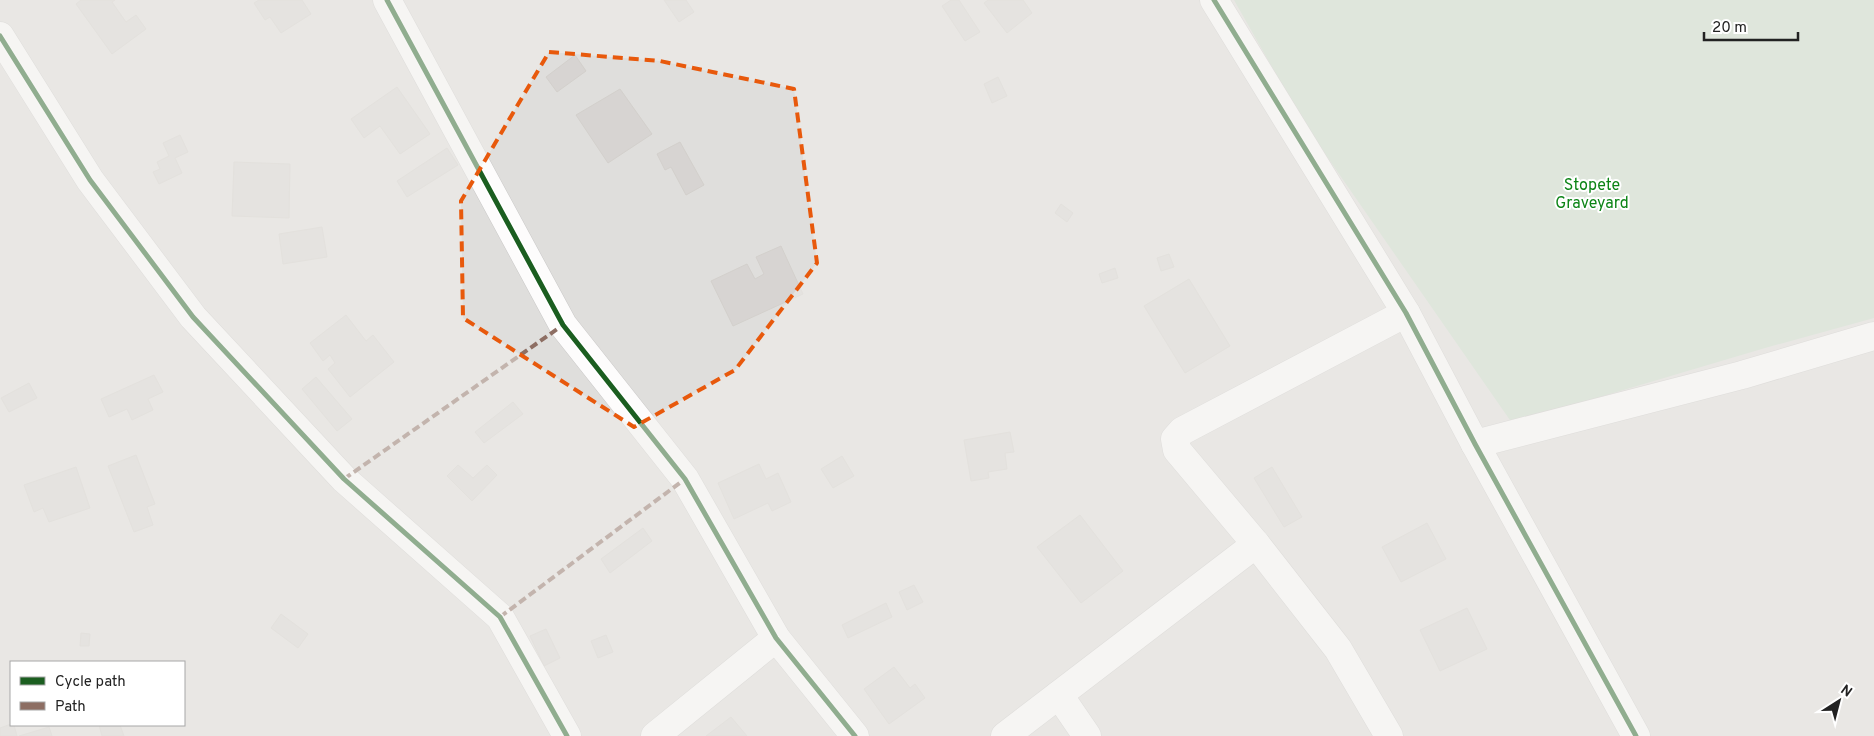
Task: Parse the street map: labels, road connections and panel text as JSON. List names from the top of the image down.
{
  "parks": ["Stopete Graveyard"],
  "legend": ["Cycle path", "Path"],
  "scale_bar": "20 m",
  "north": "top right"
}
